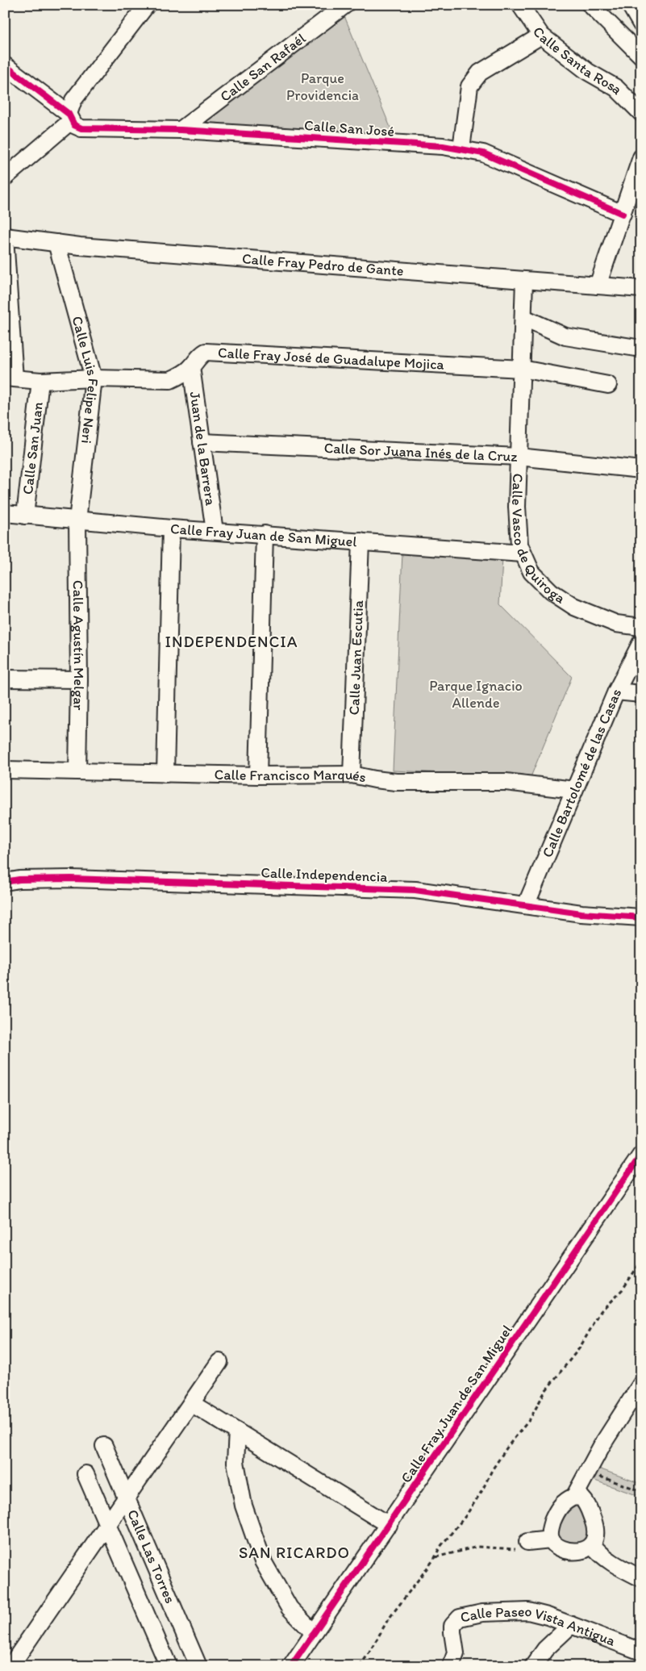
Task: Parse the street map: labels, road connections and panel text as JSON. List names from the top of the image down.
{
  "streets": {
    "street": [
      "Calle Santa Rosa",
      "Calle San Rafaél",
      "Calle San José",
      "Calle Fray Pedro de Gante",
      "Calle Fray José de Guadalupe Mojica",
      "Calle Luis Felipe Neri",
      "Calle San Juan",
      "Juan de la Barrera",
      "Calle Sor Juana Inés de la Cruz",
      "Calle Fray Juan de San Miguel",
      "Calle Vasco de Quiroga",
      "Calle Agustín Melgar",
      "Calle Juan Escutia",
      "Calle Bartolomé de las Casas",
      "Calle Francisco Marqués",
      "Calle Independencia",
      "Calle Las Torres",
      "Calle Paseo Vista Antigua"
    ]
  },
  "crossings": [
    ["Calle San Rafaél", "Calle San José"],
    ["Calle Fray Pedro de Gante", "Calle Luis Felipe Neri"],
    ["Calle Fray Pedro de Gante", "Calle Vasco de Quiroga"],
    ["Calle Fray José de Guadalupe Mojica", "Calle Luis Felipe Neri"],
    ["Calle Fray José de Guadalupe Mojica", "Calle San Juan"],
    ["Calle Fray José de Guadalupe Mojica", "Juan de la Barrera"],
    ["Calle Fray José de Guadalupe Mojica", "Calle Vasco de Quiroga"],
    ["Calle Luis Felipe Neri", "Calle Fray Juan de San Miguel"],
    ["Calle Luis Felipe Neri", "Calle Agustín Melgar"],
    ["Calle San Juan", "Calle Fray Juan de San Miguel"],
    ["Juan de la Barrera", "Calle Sor Juana Inés de la Cruz"],
    ["Juan de la Barrera", "Calle Fray Juan de San Miguel"],
    ["Calle Sor Juana Inés de la Cruz", "Calle Vasco de Quiroga"],
    ["Calle Fray Juan de San Miguel", "Calle Vasco de Quiroga"],
    ["Calle Fray Juan de San Miguel", "Calle Agustín Melgar"],
    ["Calle Fray Juan de San Miguel", "Calle Juan Escutia"],
    ["Calle Agustín Melgar", "Calle Francisco Marqués"],
    ["Calle Juan Escutia", "Calle Francisco Marqués"],
    ["Calle Bartolomé de las Casas", "Calle Francisco Marqués"],
    ["Calle Bartolomé de las Casas", "Calle Independencia"]
  ],
  "districts": ["INDEPENDENCIA", "SAN RICARDO"],
  "parks": ["Parque Providencia", "Parque Ignacio Allende"]
}
